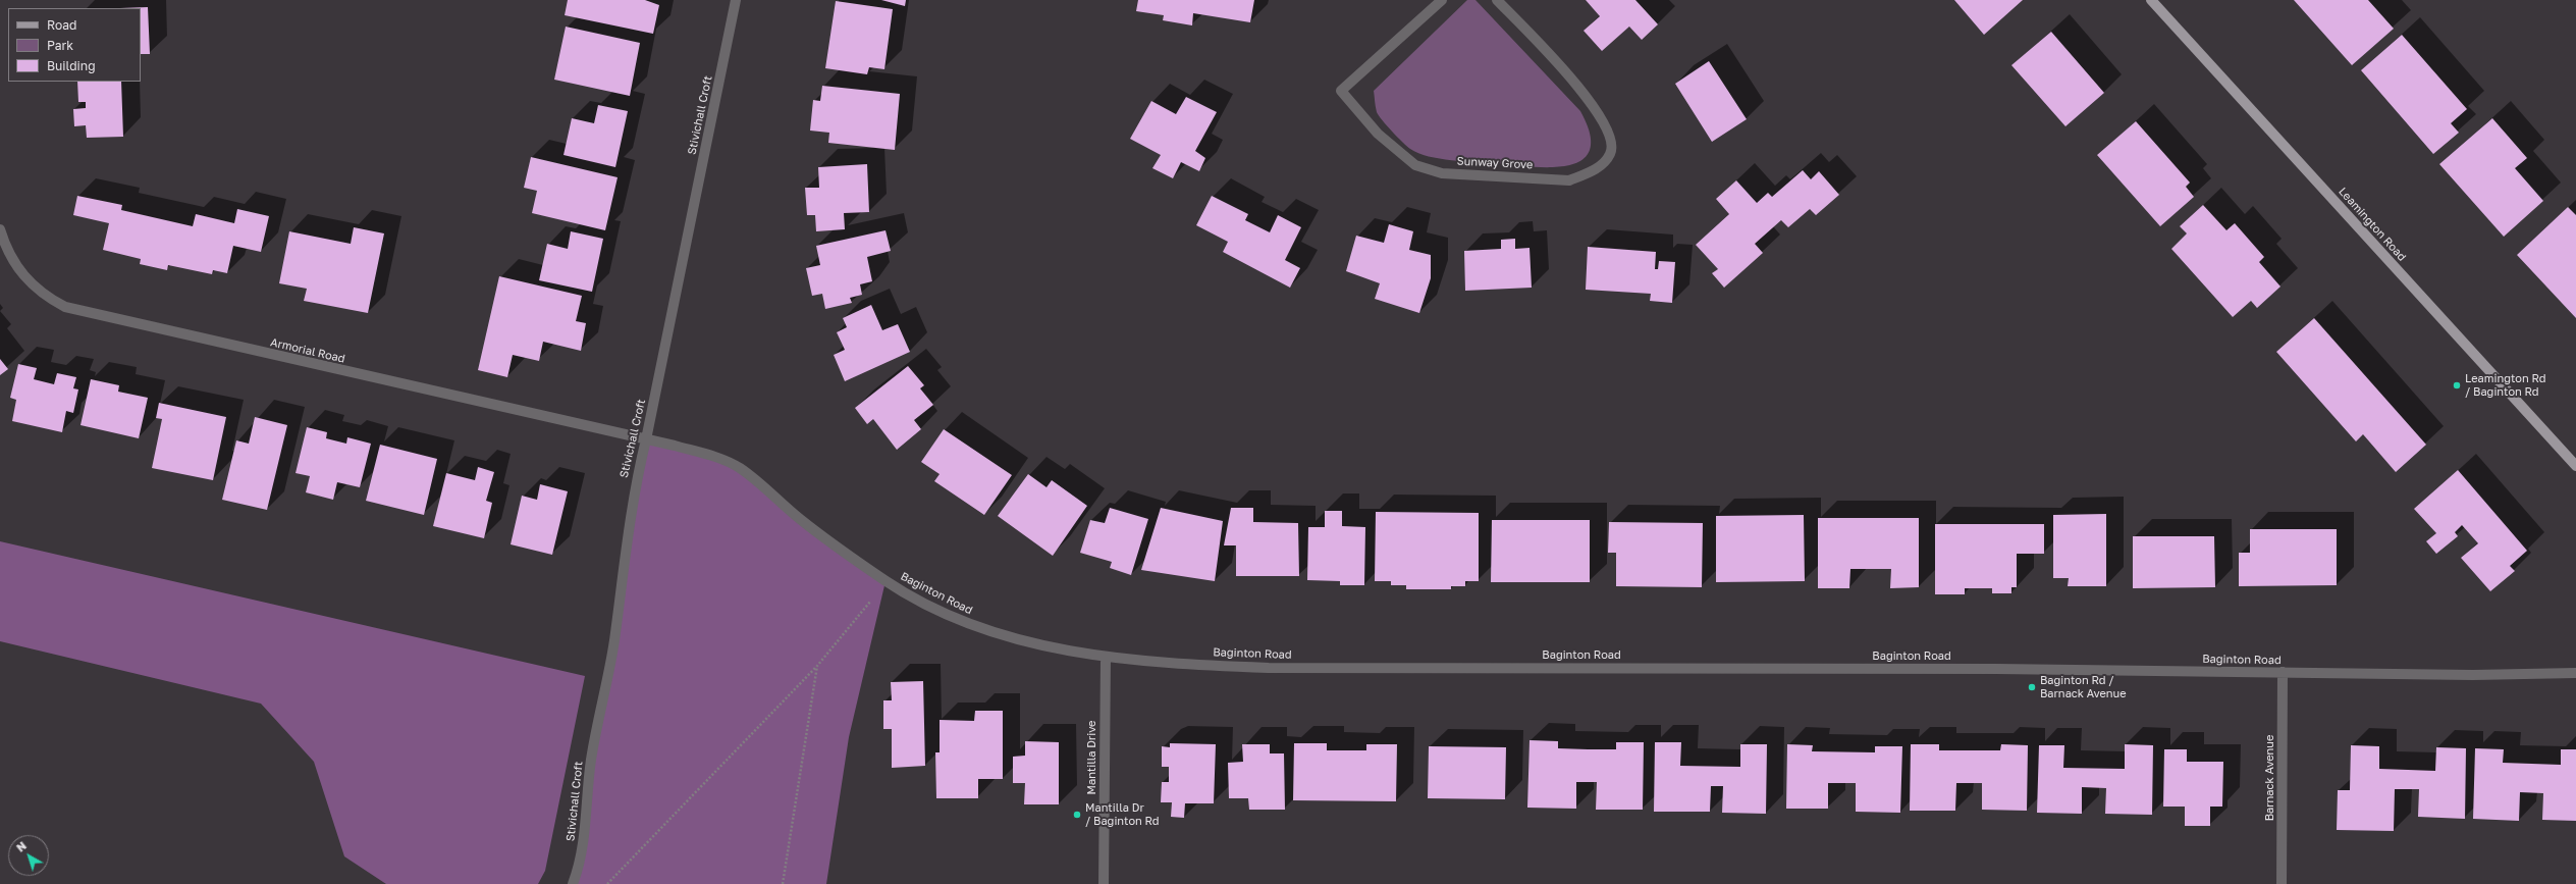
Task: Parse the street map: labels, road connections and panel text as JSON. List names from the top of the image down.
{
  "streets": {
    "main road": ["Leamington Road"],
    "street": [
      "Stivichall Croft",
      "Sunway Grove",
      "Armorial Road",
      "Baginton Road",
      "Mantilla Drive",
      "Barnack Avenue"
    ]
  },
  "crossings": [
    ["Stivichall Croft", "Armorial Road"],
    ["Stivichall Croft", "Baginton Road"],
    ["Armorial Road", "Baginton Road"],
    ["Baginton Road", "Mantilla Drive"],
    ["Baginton Road", "Barnack Avenue"]
  ],
  "places": ["Leamington Rd / Baginton Rd", "Baginton Rd / Barnack Avenue", "Mantilla Dr / Baginton Rd"],
  "legend": ["Road", "Park", "Building"],
  "north": "top left"
}
